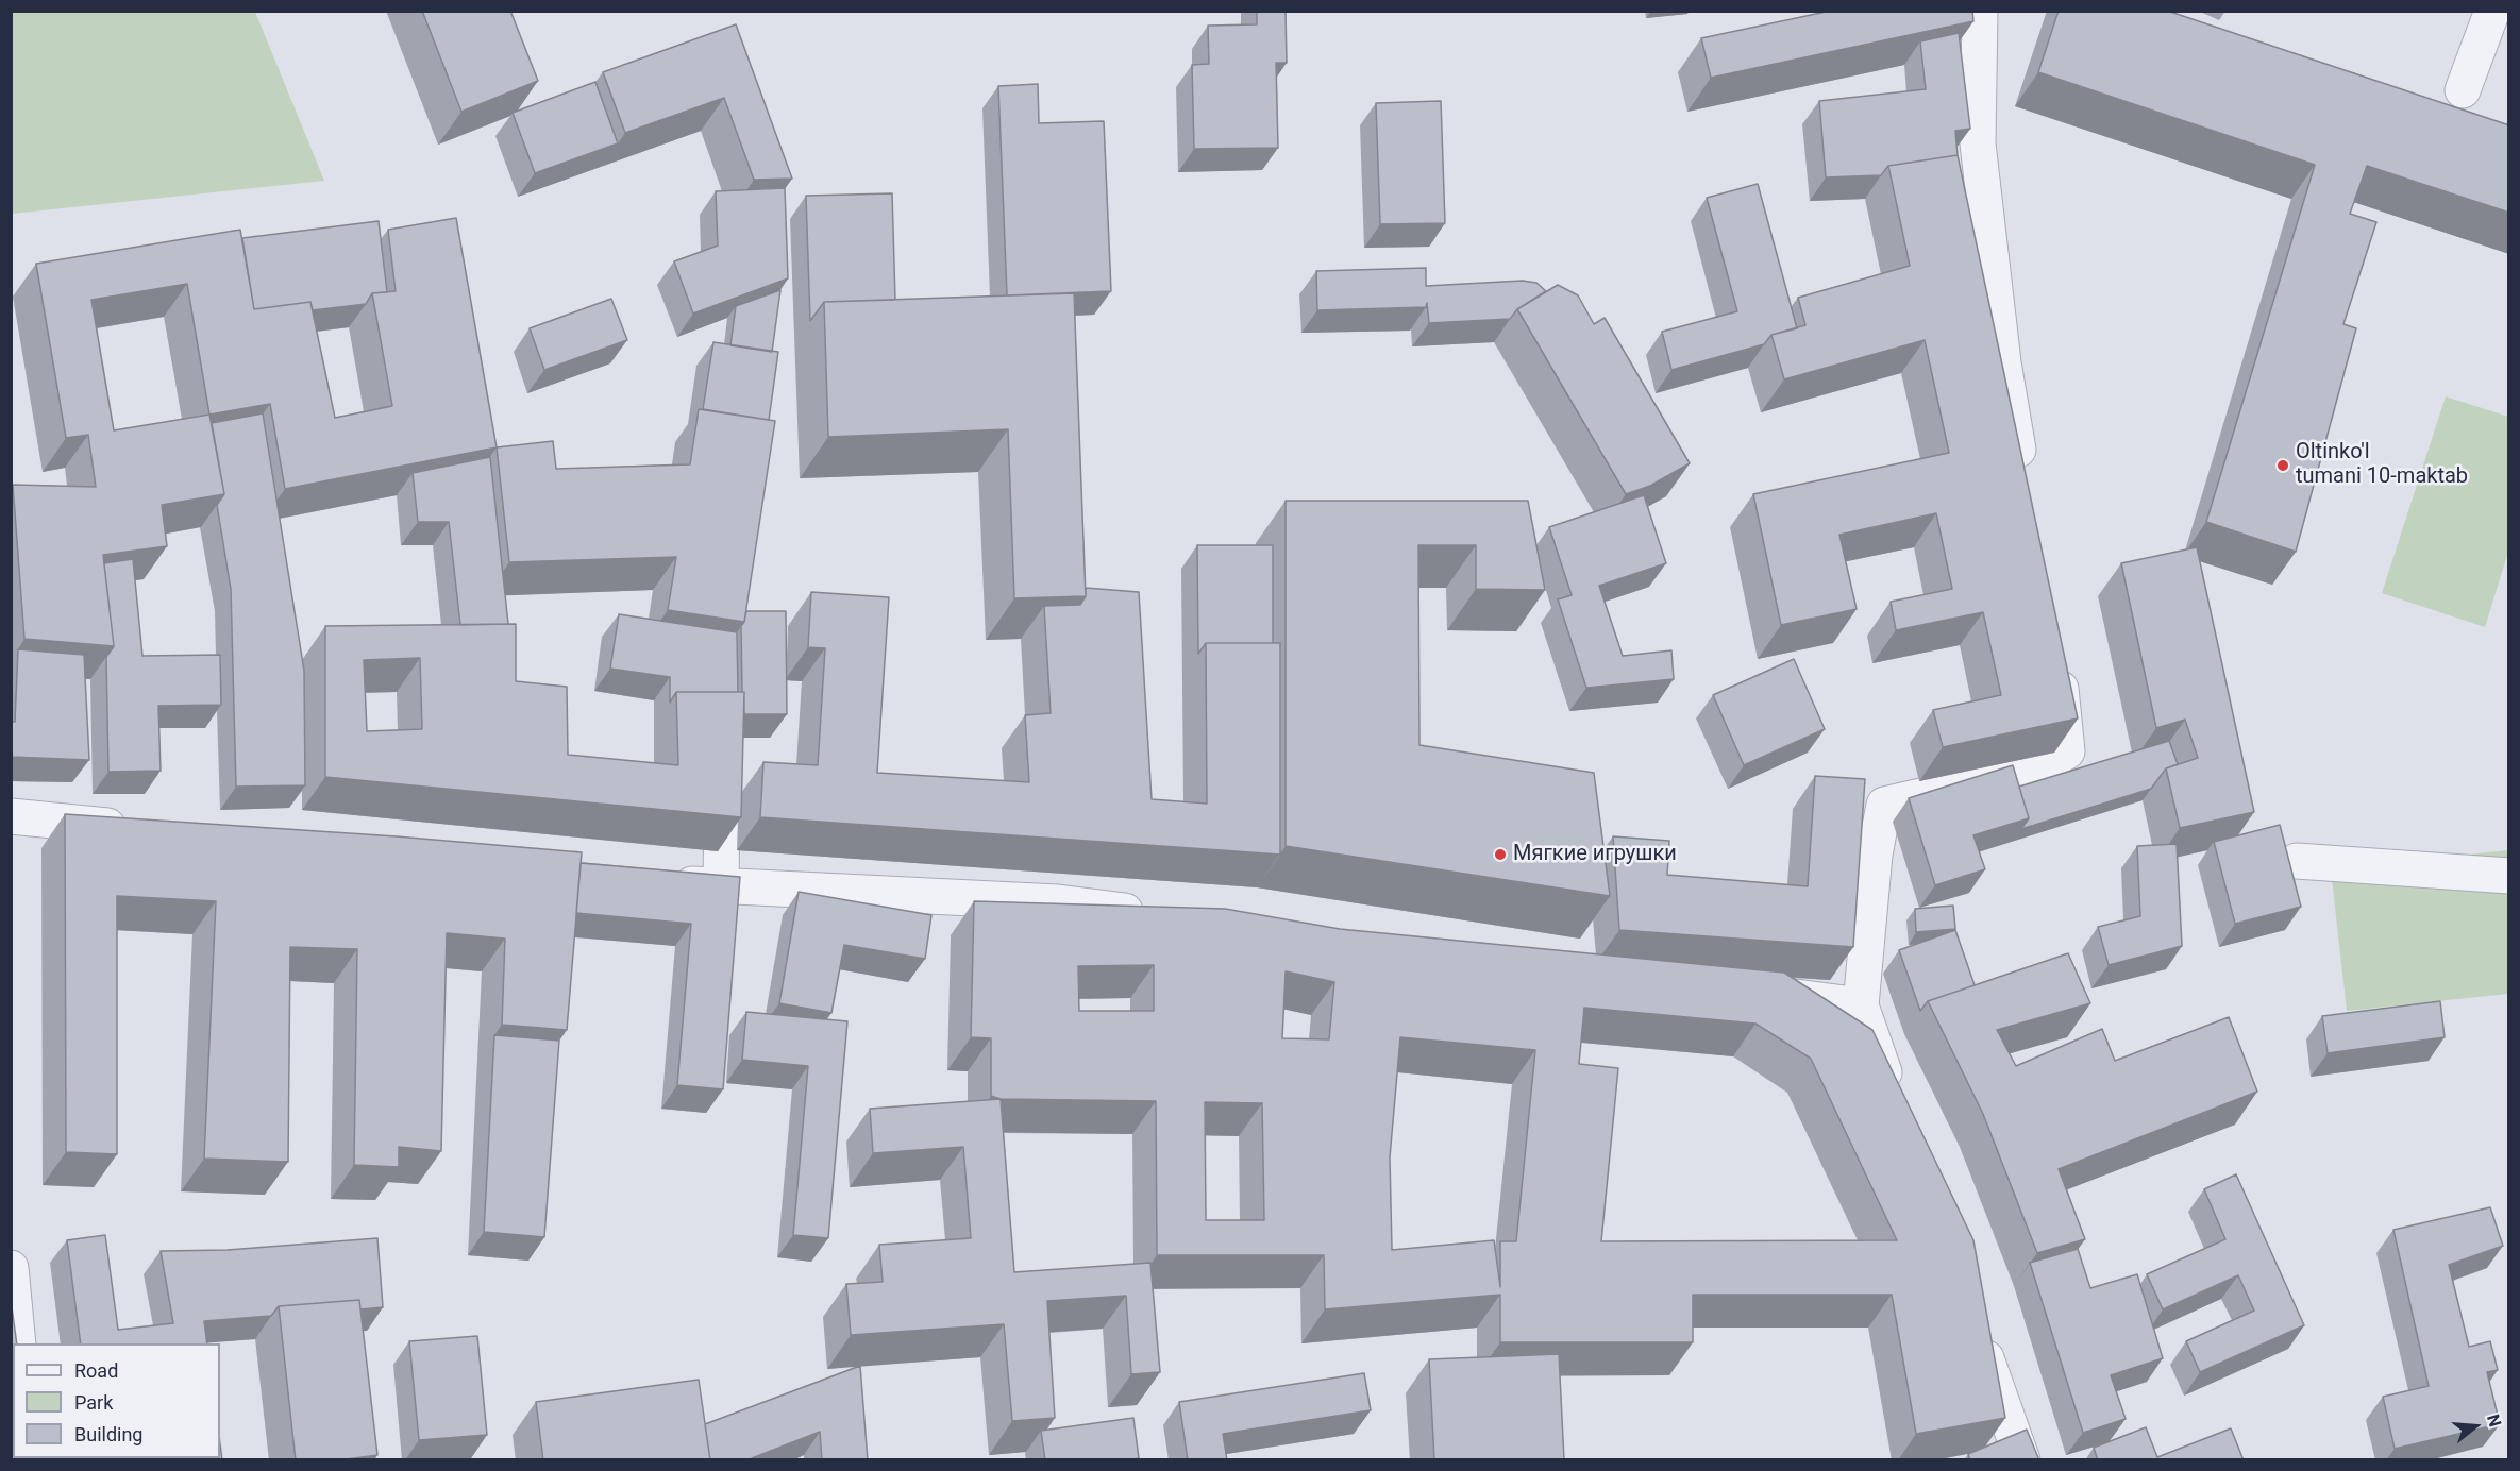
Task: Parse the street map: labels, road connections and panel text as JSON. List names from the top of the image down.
{
  "places": ["Oltinko'l tumani 10-maktab", "Мягкие игрушки"],
  "legend": ["Road", "Park", "Building"],
  "north": "right"
}
